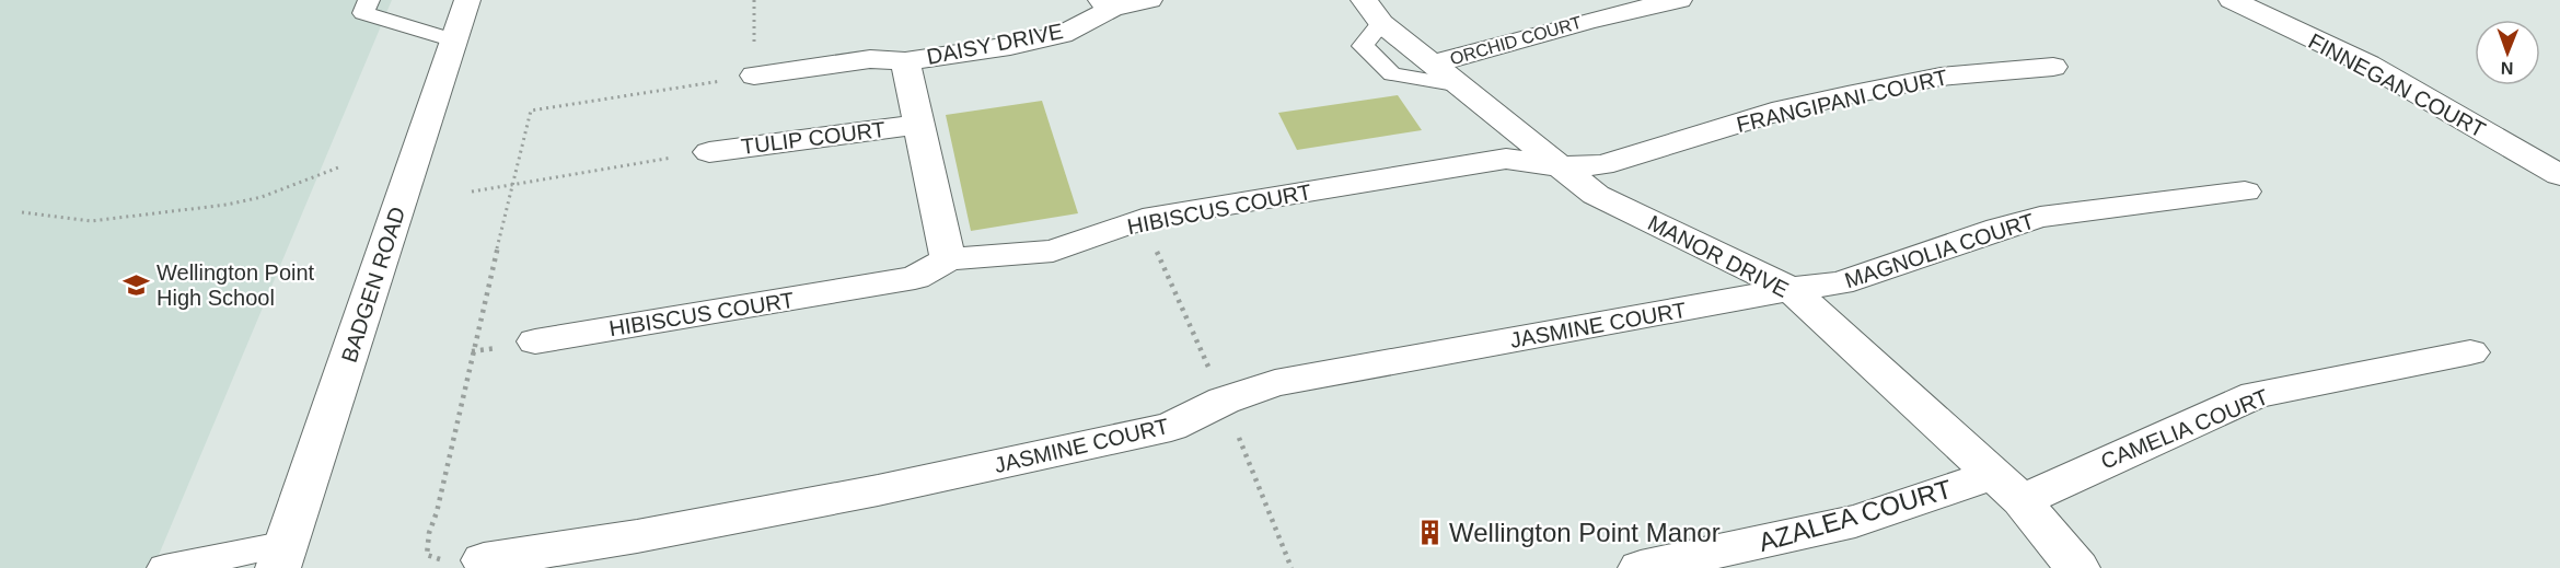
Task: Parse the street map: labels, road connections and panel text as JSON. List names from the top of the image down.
{
  "streets": {
    "street": [
      "ORCHID COURT",
      "DAISY DRIVE",
      "FINNEGAN COURT",
      "FRANGIPANI COURT",
      "TULIP COURT",
      "HIBISCUS COURT",
      "MAGNOLIA COURT",
      "MANOR DRIVE",
      "BADGEN ROAD",
      "JASMINE COURT",
      "CAMELIA COURT",
      "AZALEA COURT"
    ]
  },
  "crossings": [
    ["ORCHID COURT", "MANOR DRIVE"],
    ["DAISY DRIVE", "TULIP COURT"],
    ["DAISY DRIVE", "HIBISCUS COURT"],
    ["FRANGIPANI COURT", "HIBISCUS COURT"],
    ["FRANGIPANI COURT", "MANOR DRIVE"],
    ["HIBISCUS COURT", "MANOR DRIVE"],
    ["MAGNOLIA COURT", "MANOR DRIVE"],
    ["MAGNOLIA COURT", "JASMINE COURT"],
    ["MANOR DRIVE", "JASMINE COURT"],
    ["MANOR DRIVE", "CAMELIA COURT"],
    ["MANOR DRIVE", "AZALEA COURT"],
    ["CAMELIA COURT", "AZALEA COURT"]
  ],
  "places": {
    "school or university": ["Wellington Point High School"],
    "building": ["Wellington Point Manor"]
  },
  "north": "bottom"
}
